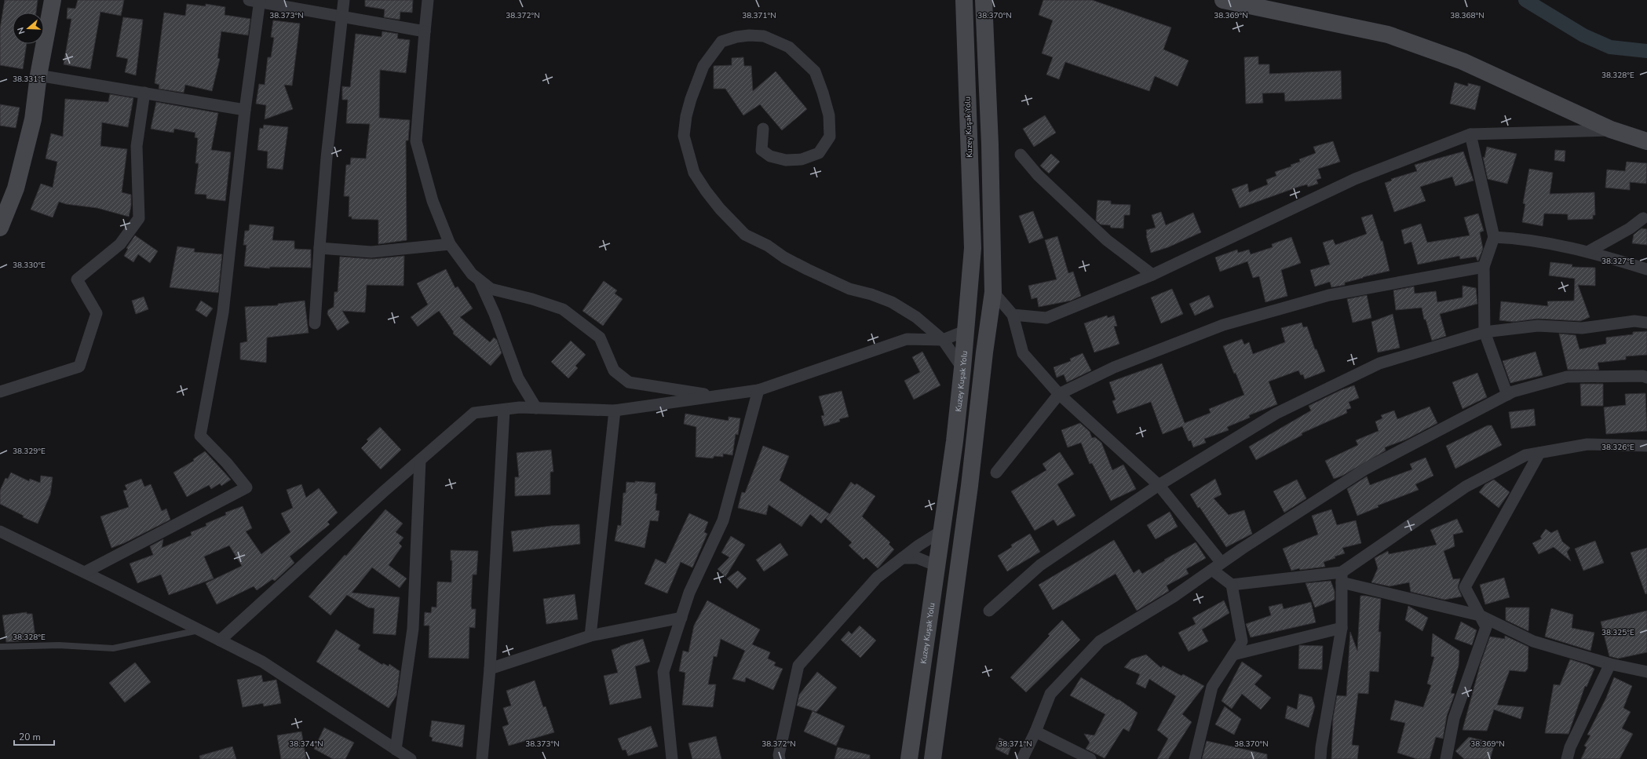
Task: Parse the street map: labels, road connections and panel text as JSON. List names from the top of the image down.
{
  "streets": {
    "main road": ["Kuzey Kuşak Yolu"]
  },
  "scale_bar": "20 m",
  "north": "left",
  "coordinates": [
    "38.373°N",
    "38.372°N",
    "38.371°N",
    "38.370°N",
    "38.369°N",
    "38.368°N",
    "38.328°E",
    "38.331°E",
    "38.327°E",
    "38.330°E",
    "38.326°E",
    "38.329°E",
    "38.325°E",
    "38.374°N"
  ]
}
